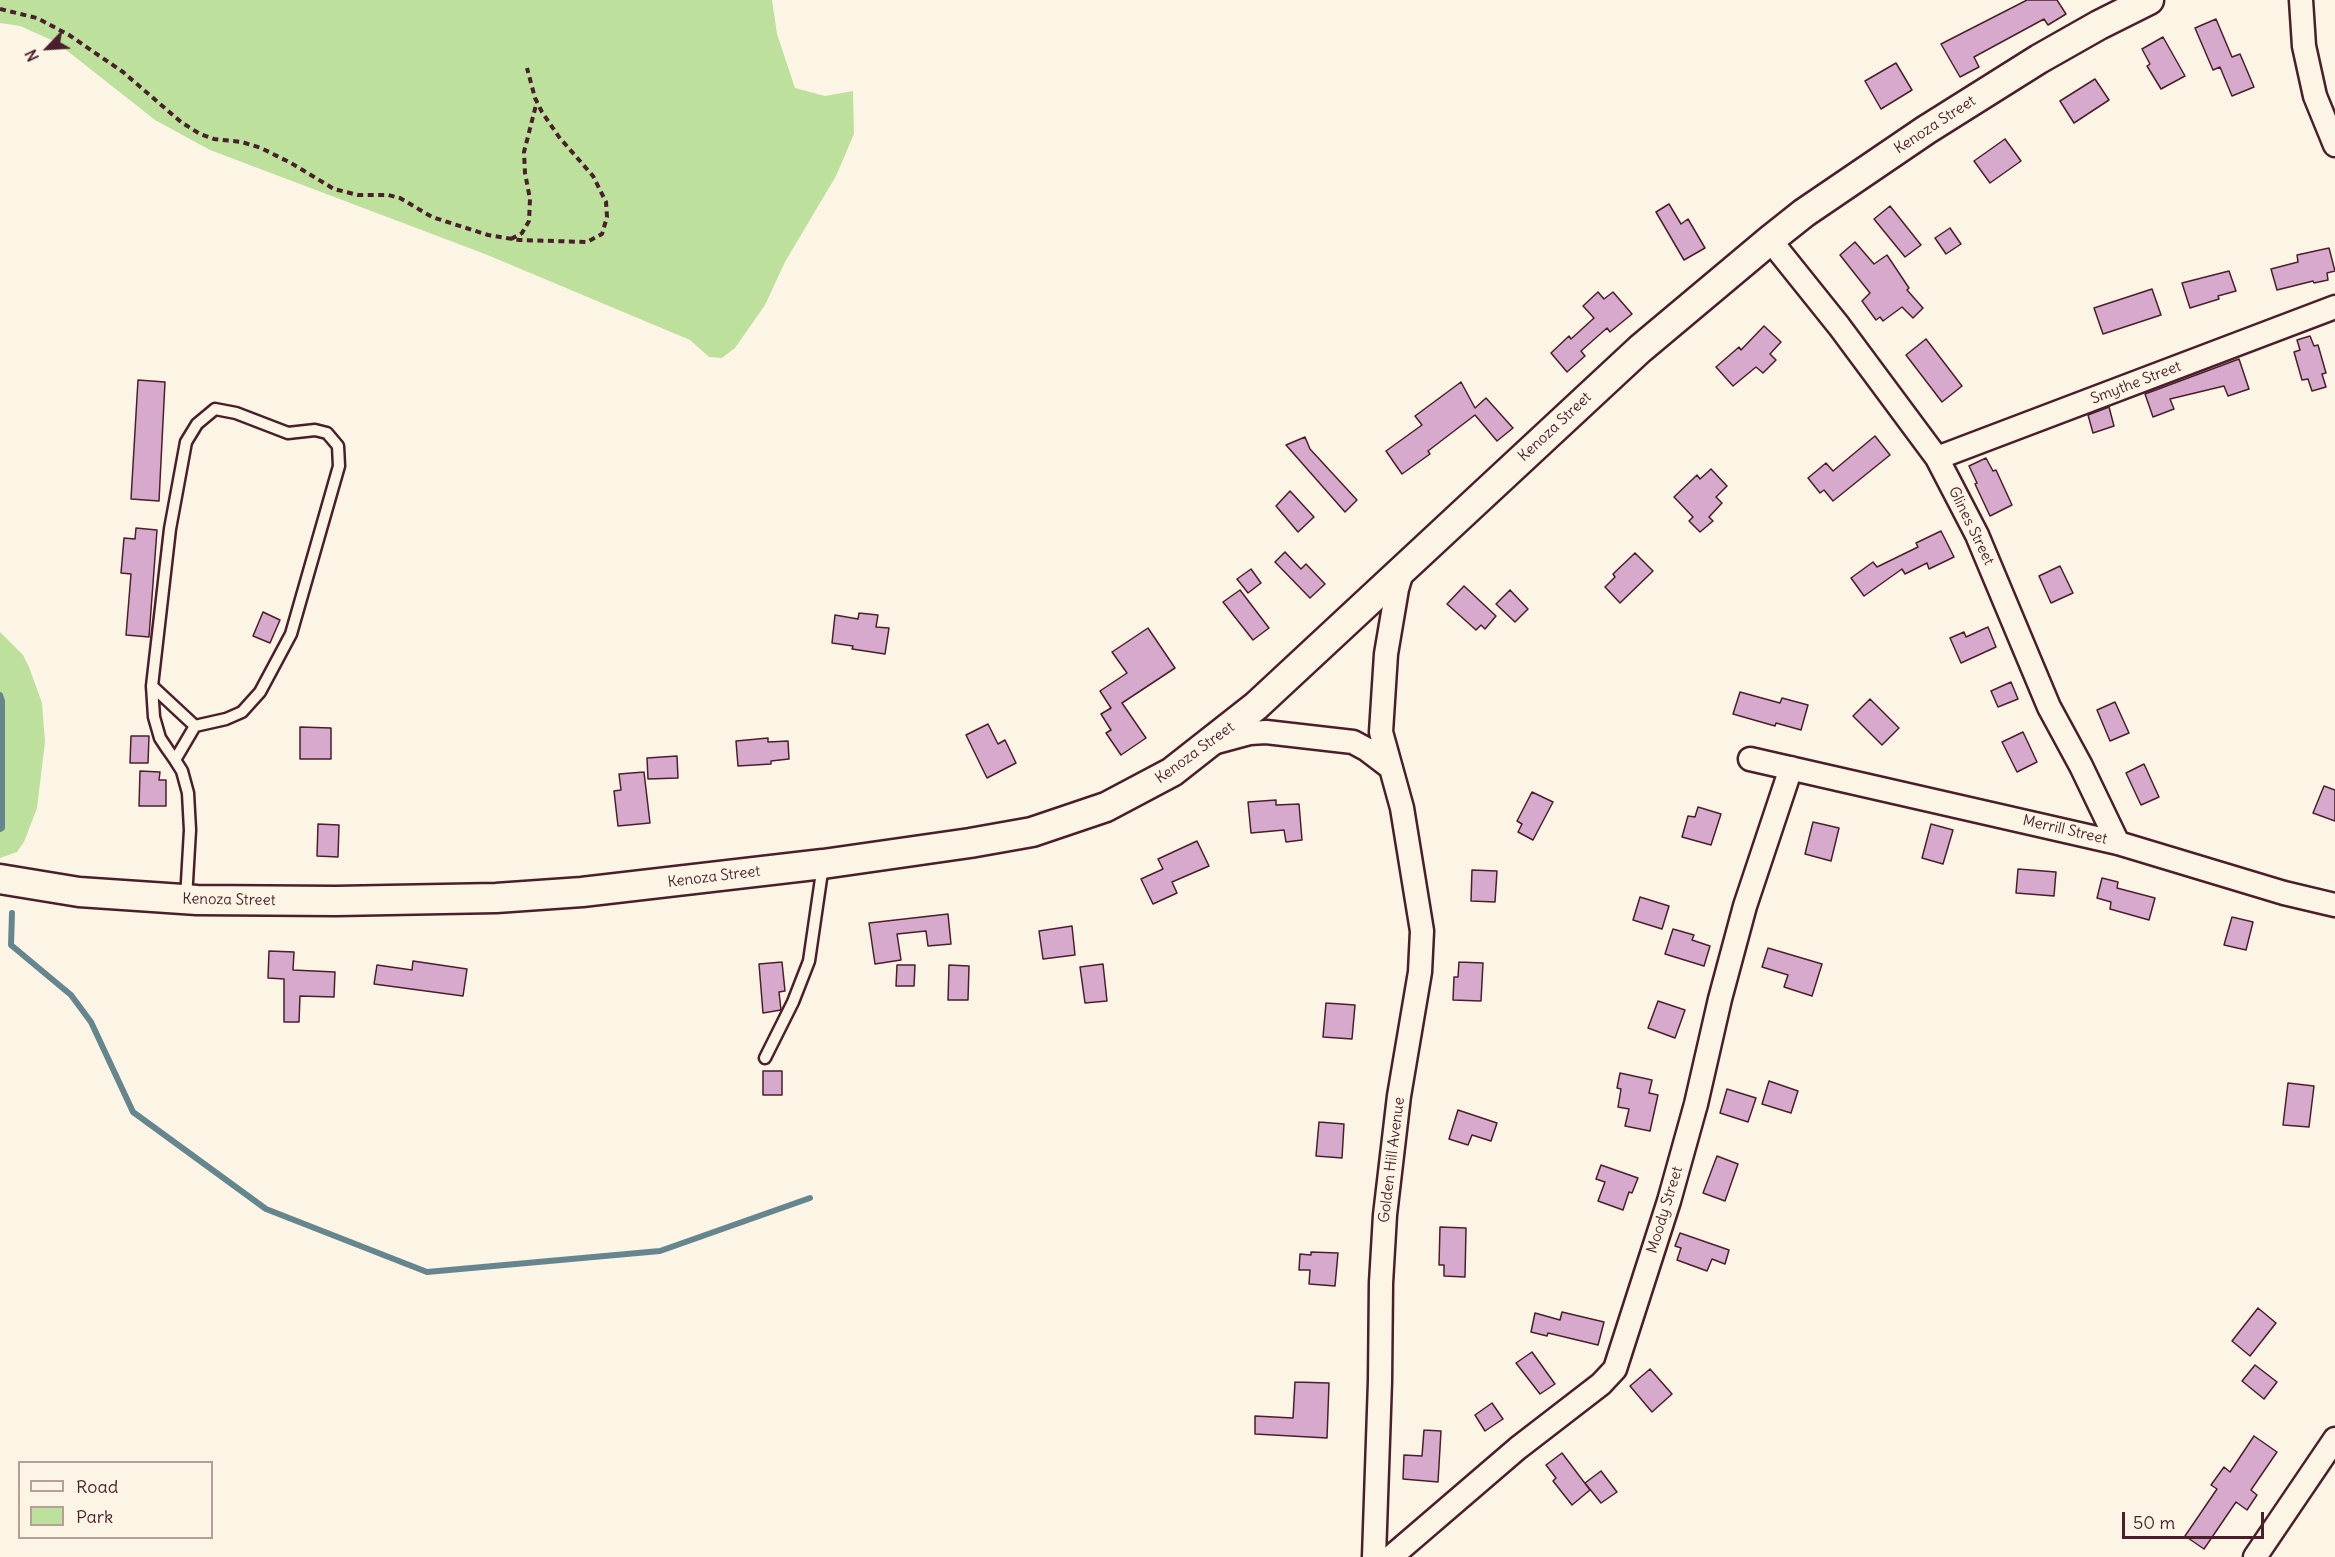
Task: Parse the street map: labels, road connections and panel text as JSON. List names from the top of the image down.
{
  "streets": {
    "street": [
      "Kenoza Street",
      "Smythe Street",
      "Glines Street",
      "Merrill Street",
      "Golden Hill Avenue",
      "Moody Street"
    ]
  },
  "crossings": [
    ["Kenoza Street", "Glines Street"],
    ["Kenoza Street", "Golden Hill Avenue"],
    ["Smythe Street", "Glines Street"],
    ["Glines Street", "Merrill Street"],
    ["Merrill Street", "Moody Street"]
  ],
  "legend": ["Road", "Park"],
  "scale_bar": "50 m",
  "north": "bottom left"
}
